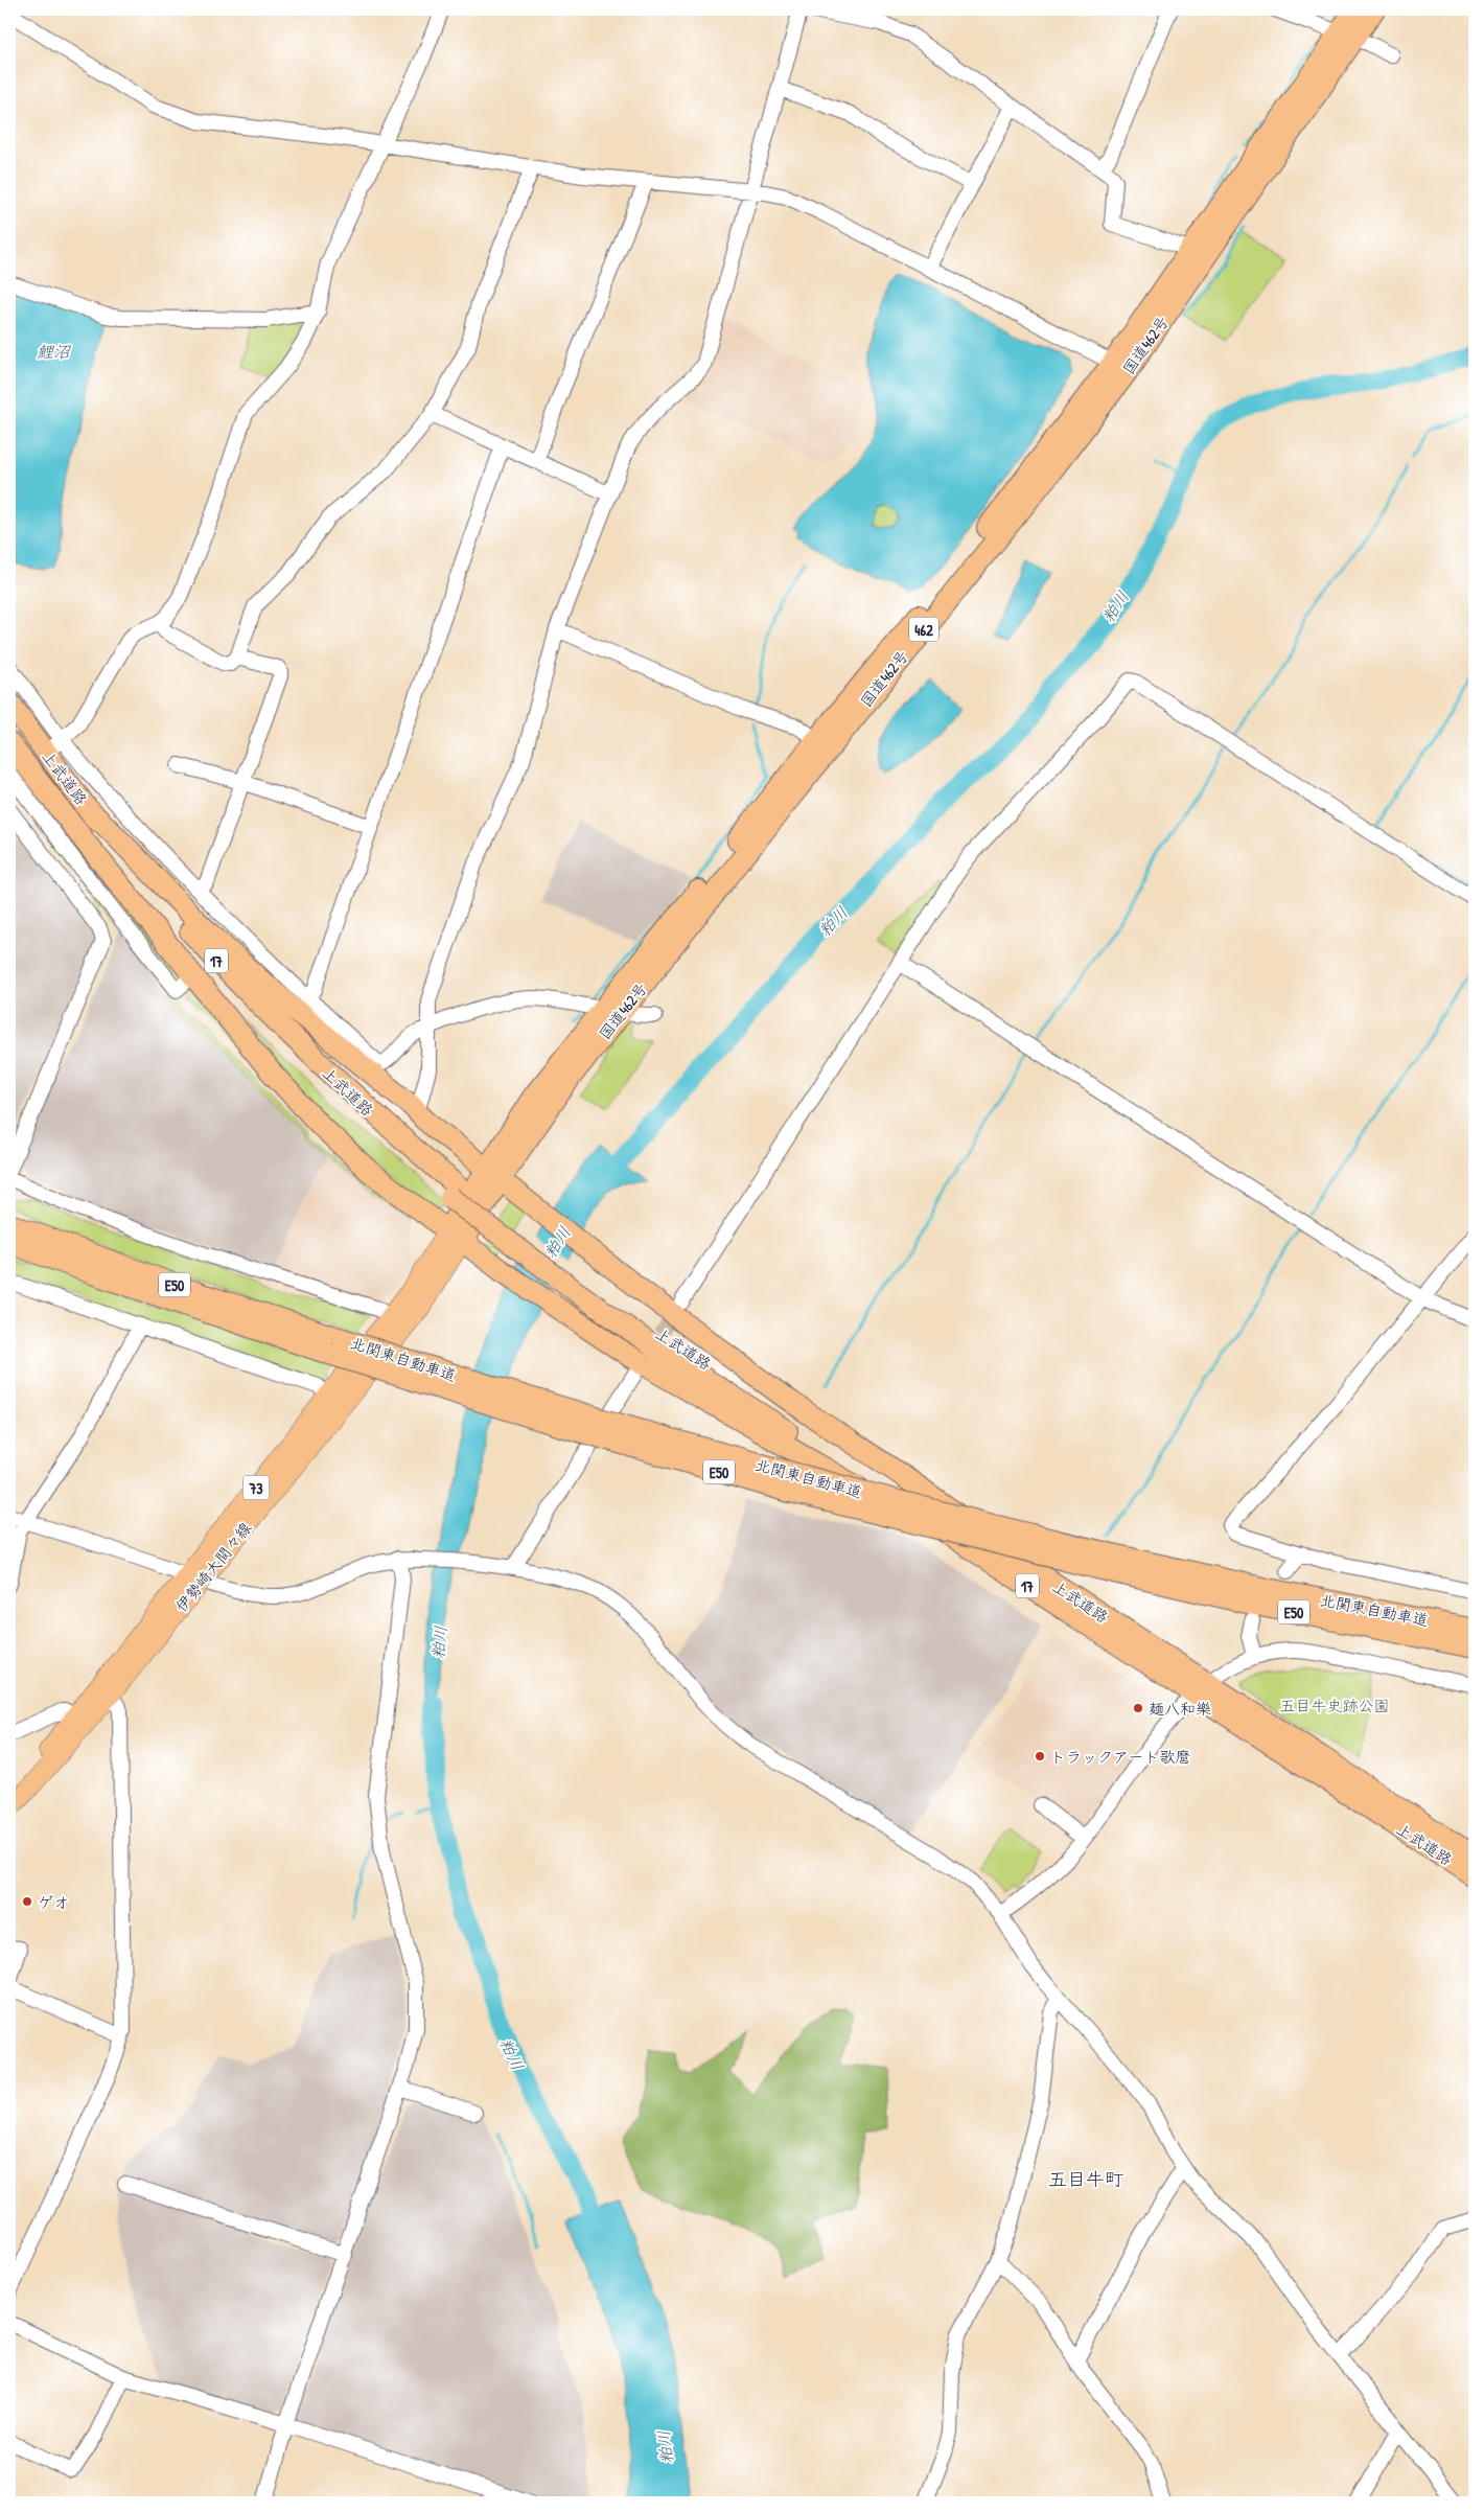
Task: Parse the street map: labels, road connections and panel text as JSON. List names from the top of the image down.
{
  "streets": {
    "highway": [
      "国道462号",
      "462",
      "上武道路",
      "17",
      "E50",
      "北関東自動車道"
    ],
    "main road": ["73", "伊勢崎大間々線"]
  },
  "crossings": [
    ["国道462号", "伊勢崎大間々線"]
  ],
  "districts": ["五目牛町"],
  "water": ["鯉沼", "粕川"],
  "parks": ["五目牛史跡公園"],
  "places": ["麺八和樂", "トラックアート歌麿", "ゲオ"]
}
